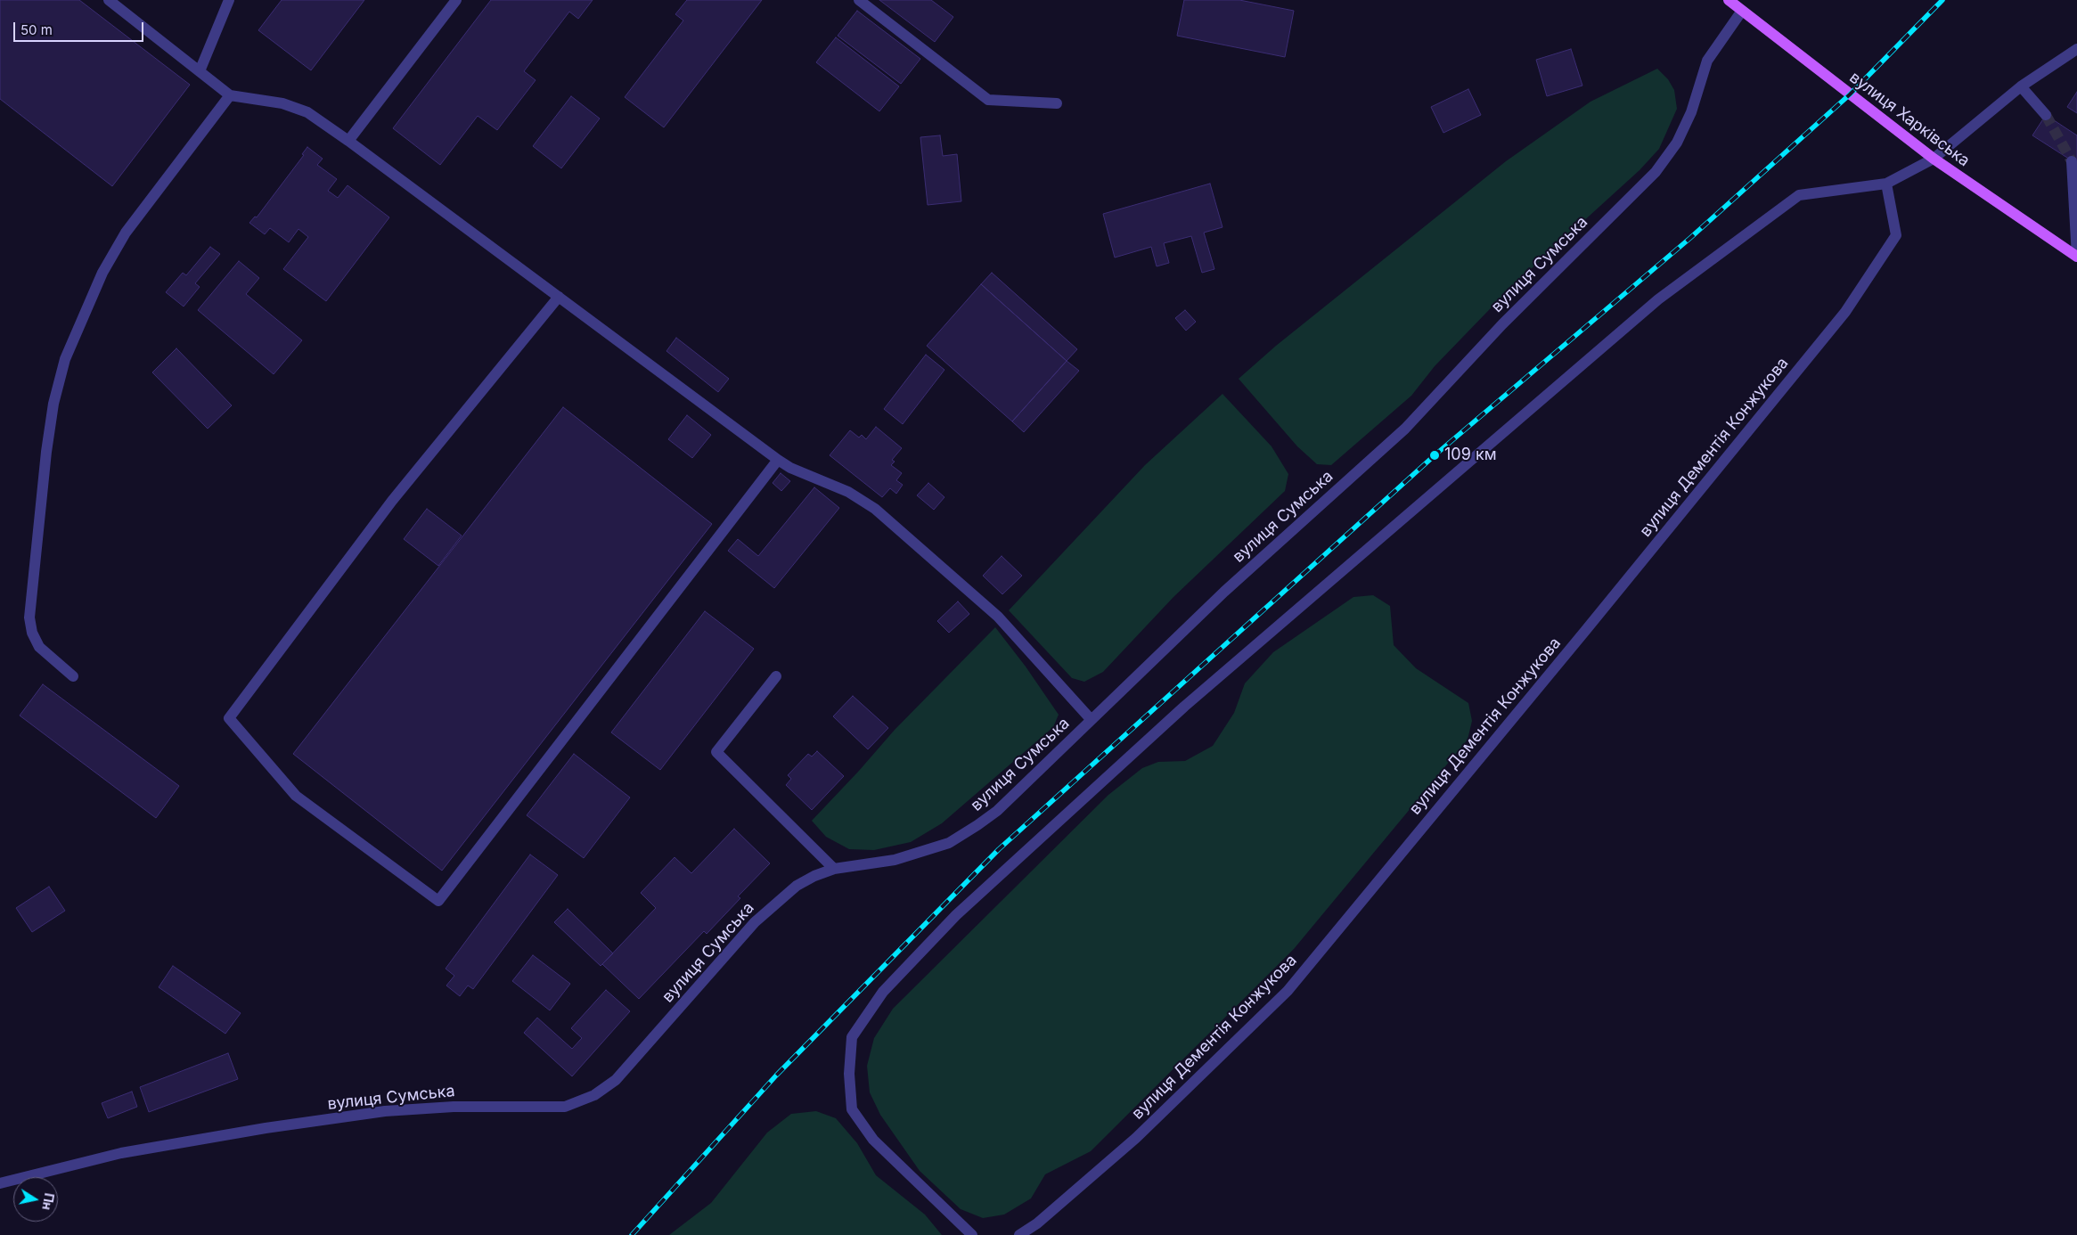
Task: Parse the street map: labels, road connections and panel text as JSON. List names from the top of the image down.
{
  "streets": {
    "main road": ["вулиця Харківська"],
    "street": ["вулиця Сумська", "вулиця Дементія Конжукова"]
  },
  "crossings": [
    ["вулиця Харківська", "вулиця Сумська"]
  ],
  "places": ["109 км"],
  "scale_bar": "50 m",
  "north": "right"
}
